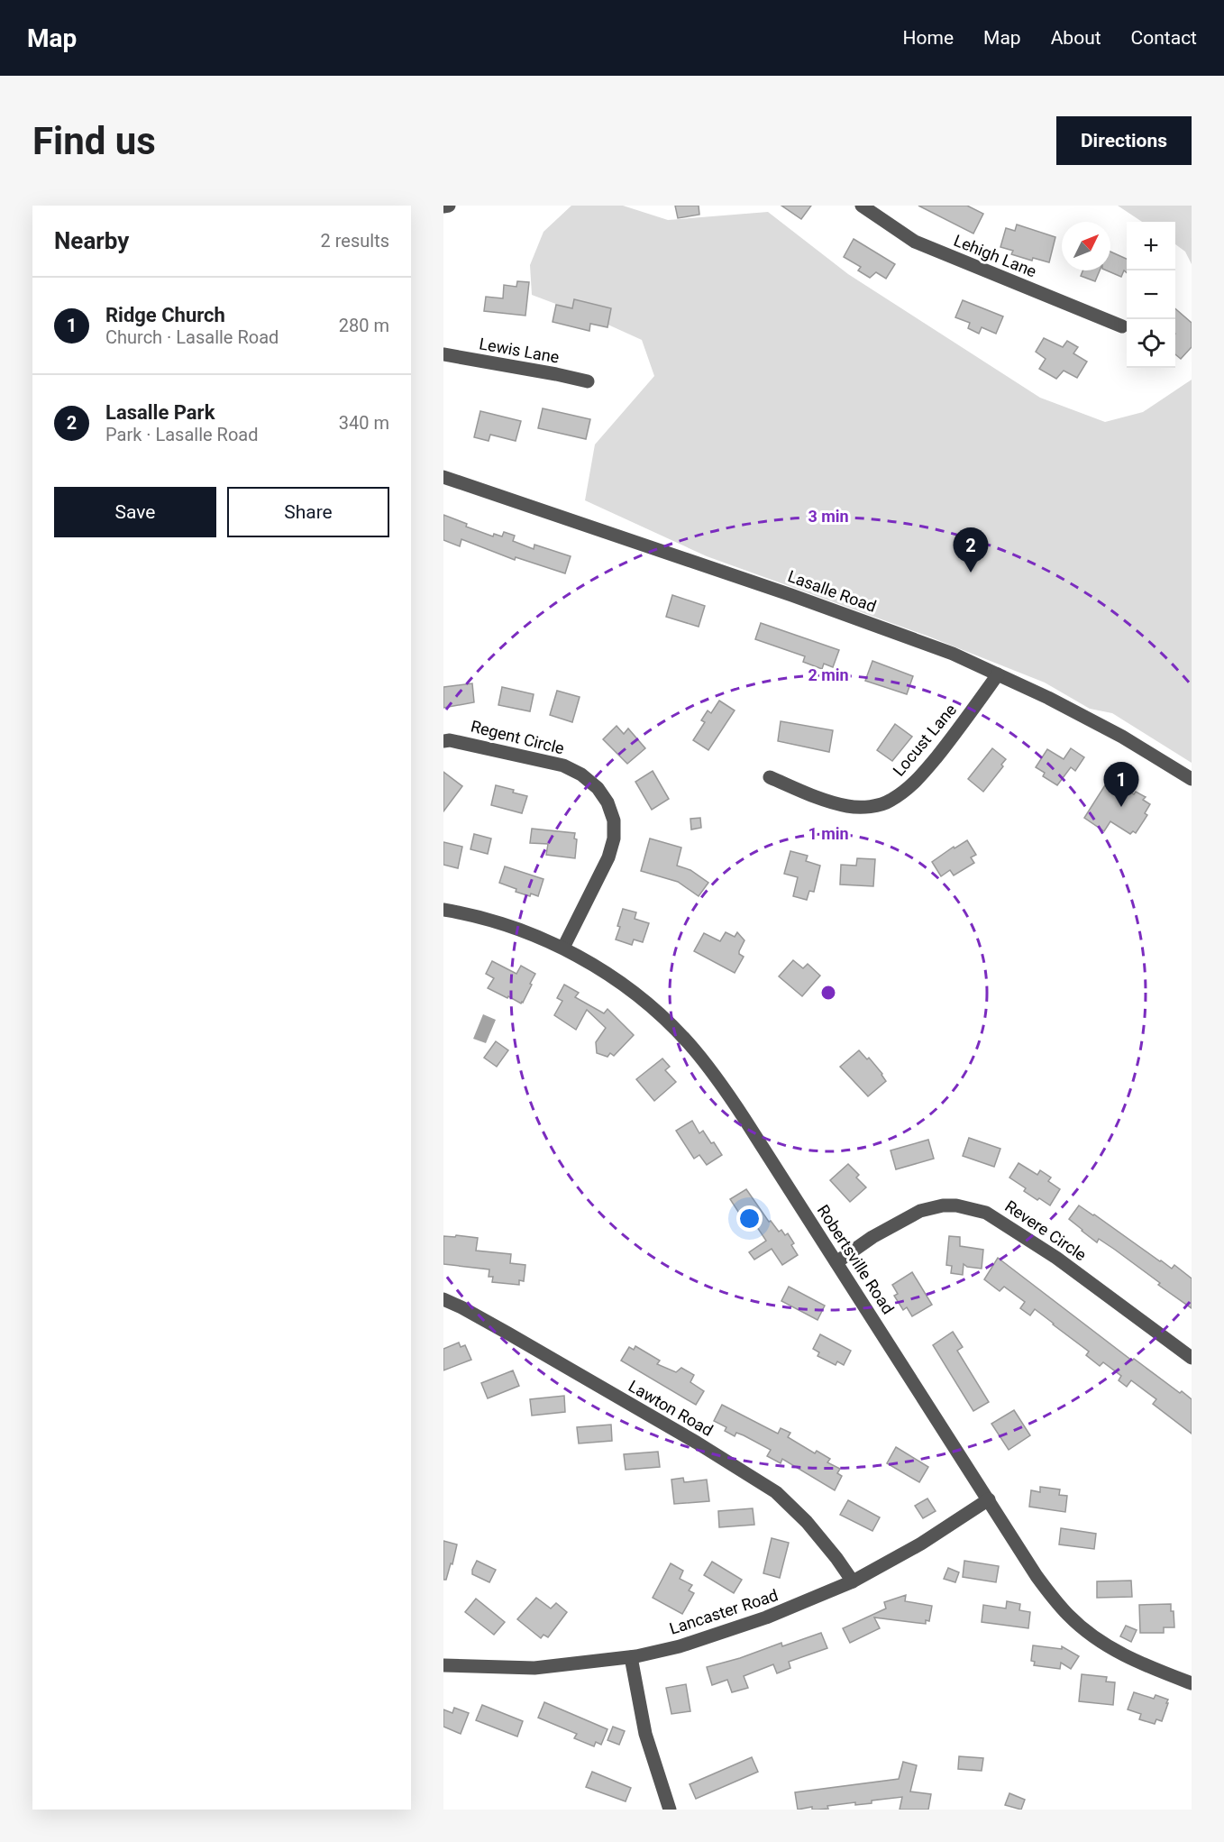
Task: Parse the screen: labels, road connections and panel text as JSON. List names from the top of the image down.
{
  "streets": {
    "street": [
      "Lehigh Lane",
      "Lewis Lane",
      "Lasalle Road",
      "Regent Circle",
      "Locust Lane",
      "Revere Circle",
      "Robertsville Road",
      "Lawton Road",
      "Lancaster Road"
    ]
  },
  "crossings": [
    ["Lasalle Road", "Locust Lane"],
    ["Regent Circle", "Robertsville Road"],
    ["Revere Circle", "Robertsville Road"],
    ["Robertsville Road", "Lancaster Road"],
    ["Lawton Road", "Lancaster Road"]
  ],
  "north": "top right",
  "page": {
    "header": "Map",
    "nav": [
      "Home",
      "Map",
      "About",
      "Contact"
    ],
    "buttons": [
      "Directions",
      ["Save", "Share"]
    ],
    "title": "Find us",
    "heading": ["Nearby", "2 results"],
    "map_buttons": ["+", "−"],
    "list": [
      {
        "mark": "1",
        "name": "Ridge Church",
        "note": "Church · Lasalle Road",
        "value": "280 m"
      },
      {
        "mark": "2",
        "name": "Lasalle Park",
        "note": "Park · Lasalle Road",
        "value": "340 m"
      }
    ],
    "pins": ["2", "1"]
  },
  "rings": ["3 min", "2 min", "1 min"]
}
